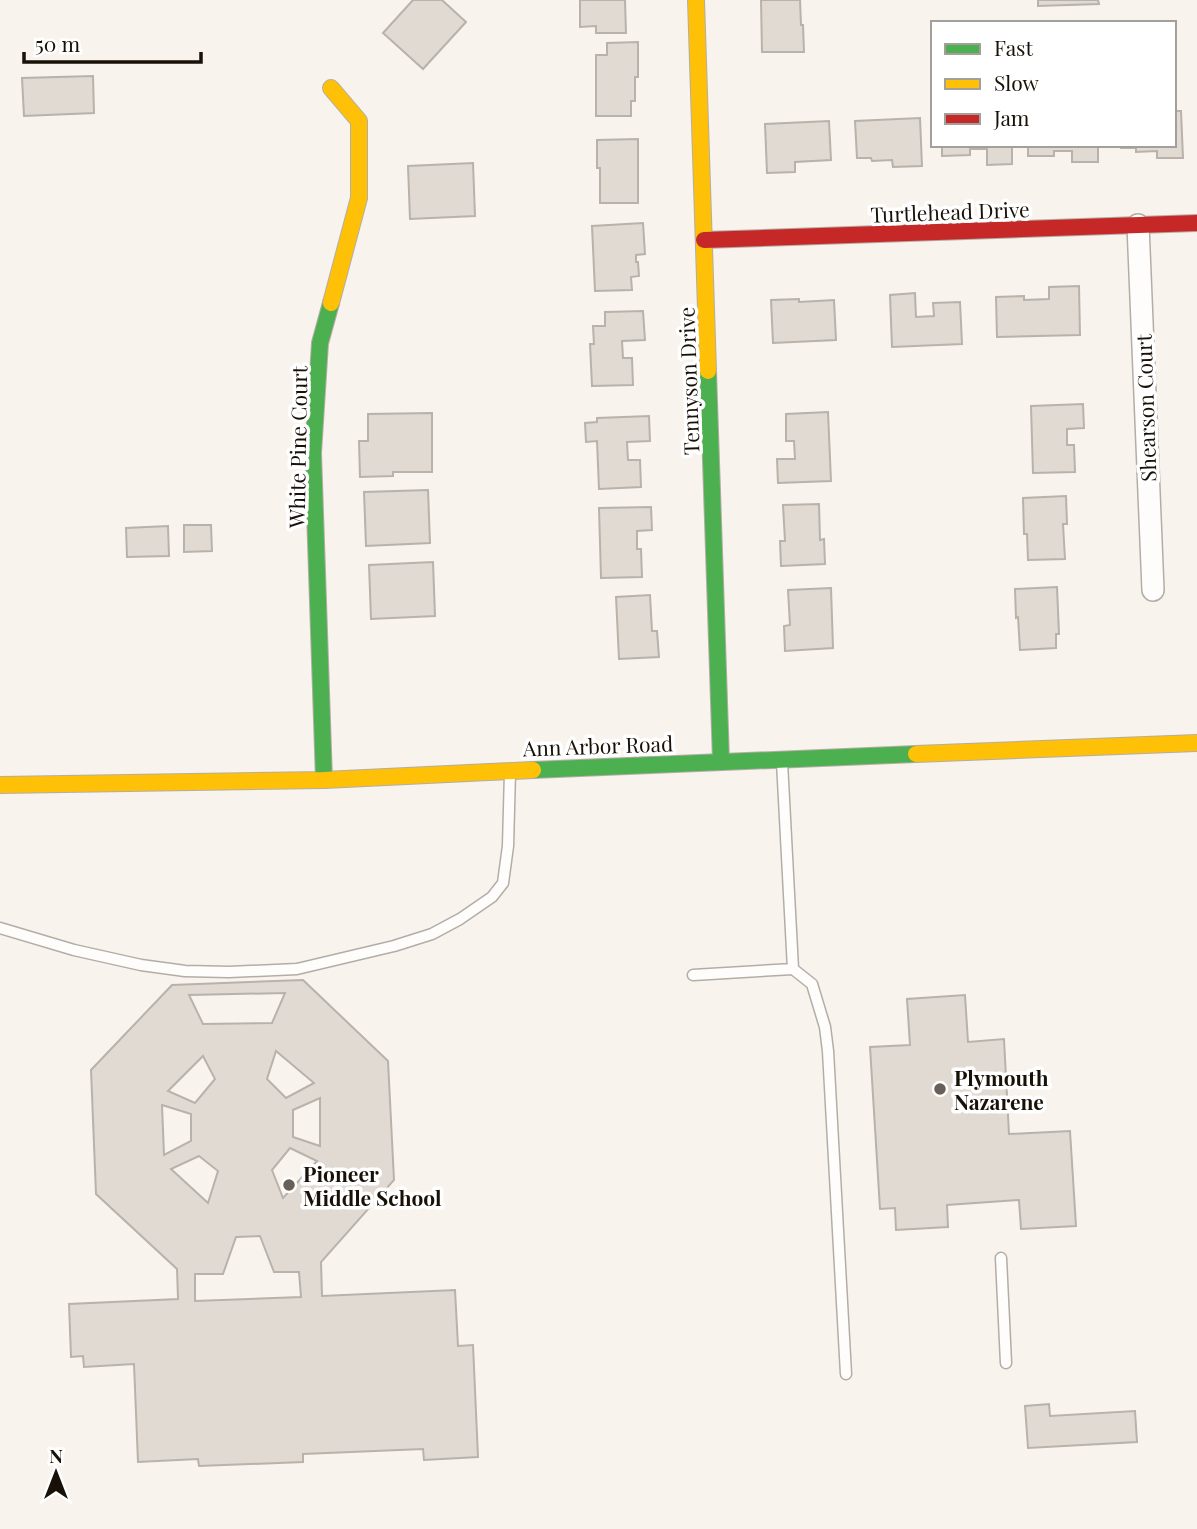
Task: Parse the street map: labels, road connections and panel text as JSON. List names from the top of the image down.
{
  "streets": {
    "street": [
      "Turtlehead Drive",
      "Tennyson Drive",
      "Shearson Court",
      "White Pine Court",
      "Ann Arbor Road"
    ]
  },
  "crossings": [
    ["Turtlehead Drive", "Tennyson Drive"],
    ["Turtlehead Drive", "Shearson Court"],
    ["Tennyson Drive", "Ann Arbor Road"],
    ["White Pine Court", "Ann Arbor Road"]
  ],
  "places": ["Plymouth Nazarene", "Pioneer Middle School"],
  "legend": ["Fast", "Slow", "Jam"],
  "scale_bar": "50 m",
  "north": "top"
}
